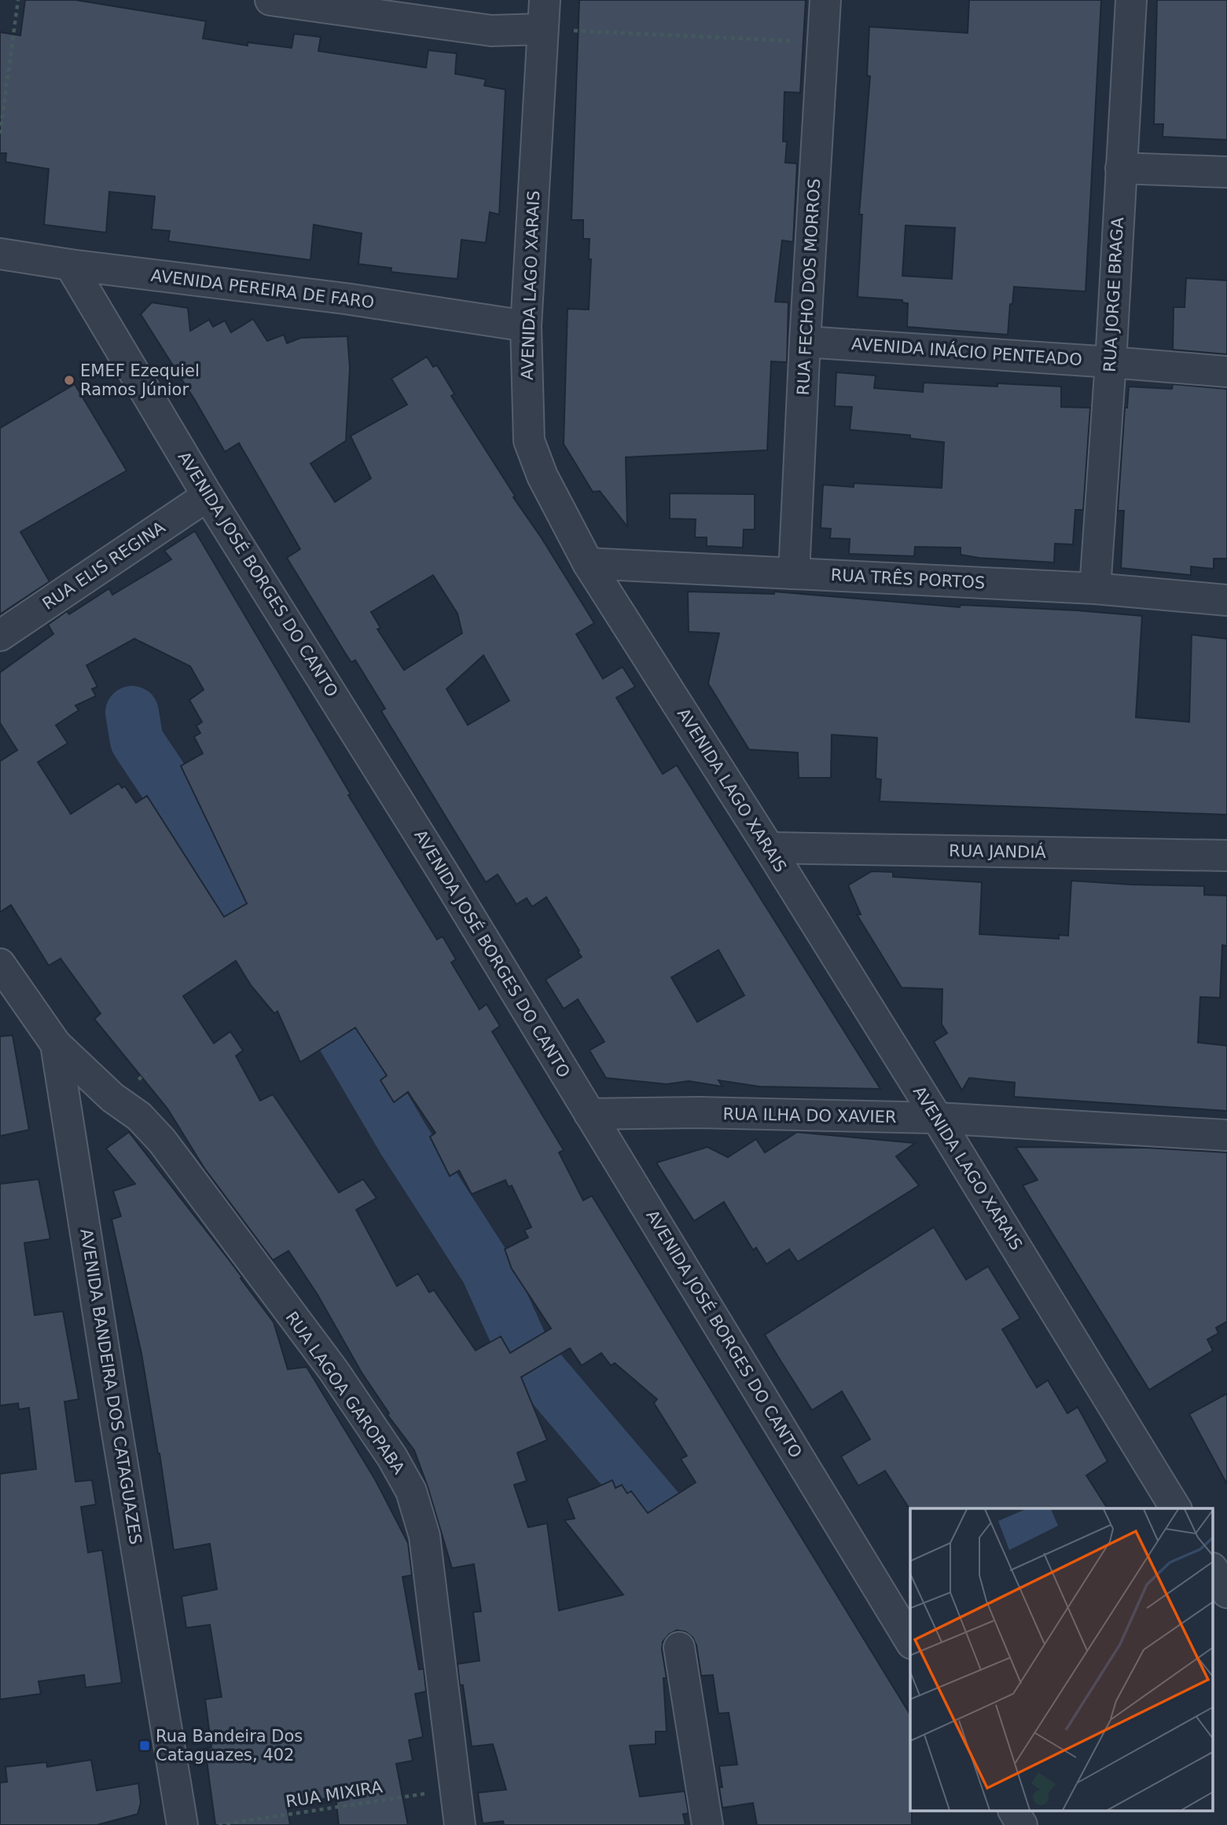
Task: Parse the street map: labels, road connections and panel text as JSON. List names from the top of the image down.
{
  "streets": {
    "street": [
      "AVENIDA LAGO XARAIS",
      "RUA FECHO DOS MORROS",
      "AVENIDA PEREIRA DE FARO",
      "RUA JORGE BRAGA",
      "AVENIDA INÁCIO PENTEADO",
      "RUA ELIS REGINA",
      "AVENIDA JOSÉ BORGES DO CANTO",
      "RUA TRÊS PORTOS",
      "RUA JANDIÁ",
      "RUA ILHA DO XAVIER",
      "AVENIDA BANDEIRA DOS CATAGUAZES",
      "RUA LAGOA GAROPABA"
    ],
    "path": ["RUA MIXIRA"]
  },
  "crossings": [
    ["AVENIDA LAGO XARAIS", "AVENIDA PEREIRA DE FARO"],
    ["AVENIDA LAGO XARAIS", "RUA TRÊS PORTOS"],
    ["AVENIDA LAGO XARAIS", "RUA JANDIÁ"],
    ["AVENIDA LAGO XARAIS", "RUA ILHA DO XAVIER"],
    ["RUA FECHO DOS MORROS", "AVENIDA INÁCIO PENTEADO"],
    ["RUA FECHO DOS MORROS", "RUA TRÊS PORTOS"],
    ["AVENIDA PEREIRA DE FARO", "AVENIDA JOSÉ BORGES DO CANTO"],
    ["RUA JORGE BRAGA", "AVENIDA INÁCIO PENTEADO"],
    ["RUA JORGE BRAGA", "RUA TRÊS PORTOS"],
    ["RUA ELIS REGINA", "AVENIDA JOSÉ BORGES DO CANTO"],
    ["AVENIDA JOSÉ BORGES DO CANTO", "RUA ILHA DO XAVIER"],
    ["AVENIDA BANDEIRA DOS CATAGUAZES", "RUA LAGOA GAROPABA"],
    ["RUA LAGOA GAROPABA", "RUA MIXIRA"]
  ],
  "places": {
    "other": ["EMEF Ezequiel Ramos Júnior"],
    "transit": ["Rua Bandeira Dos Cataguazes, 402"]
  }
}
